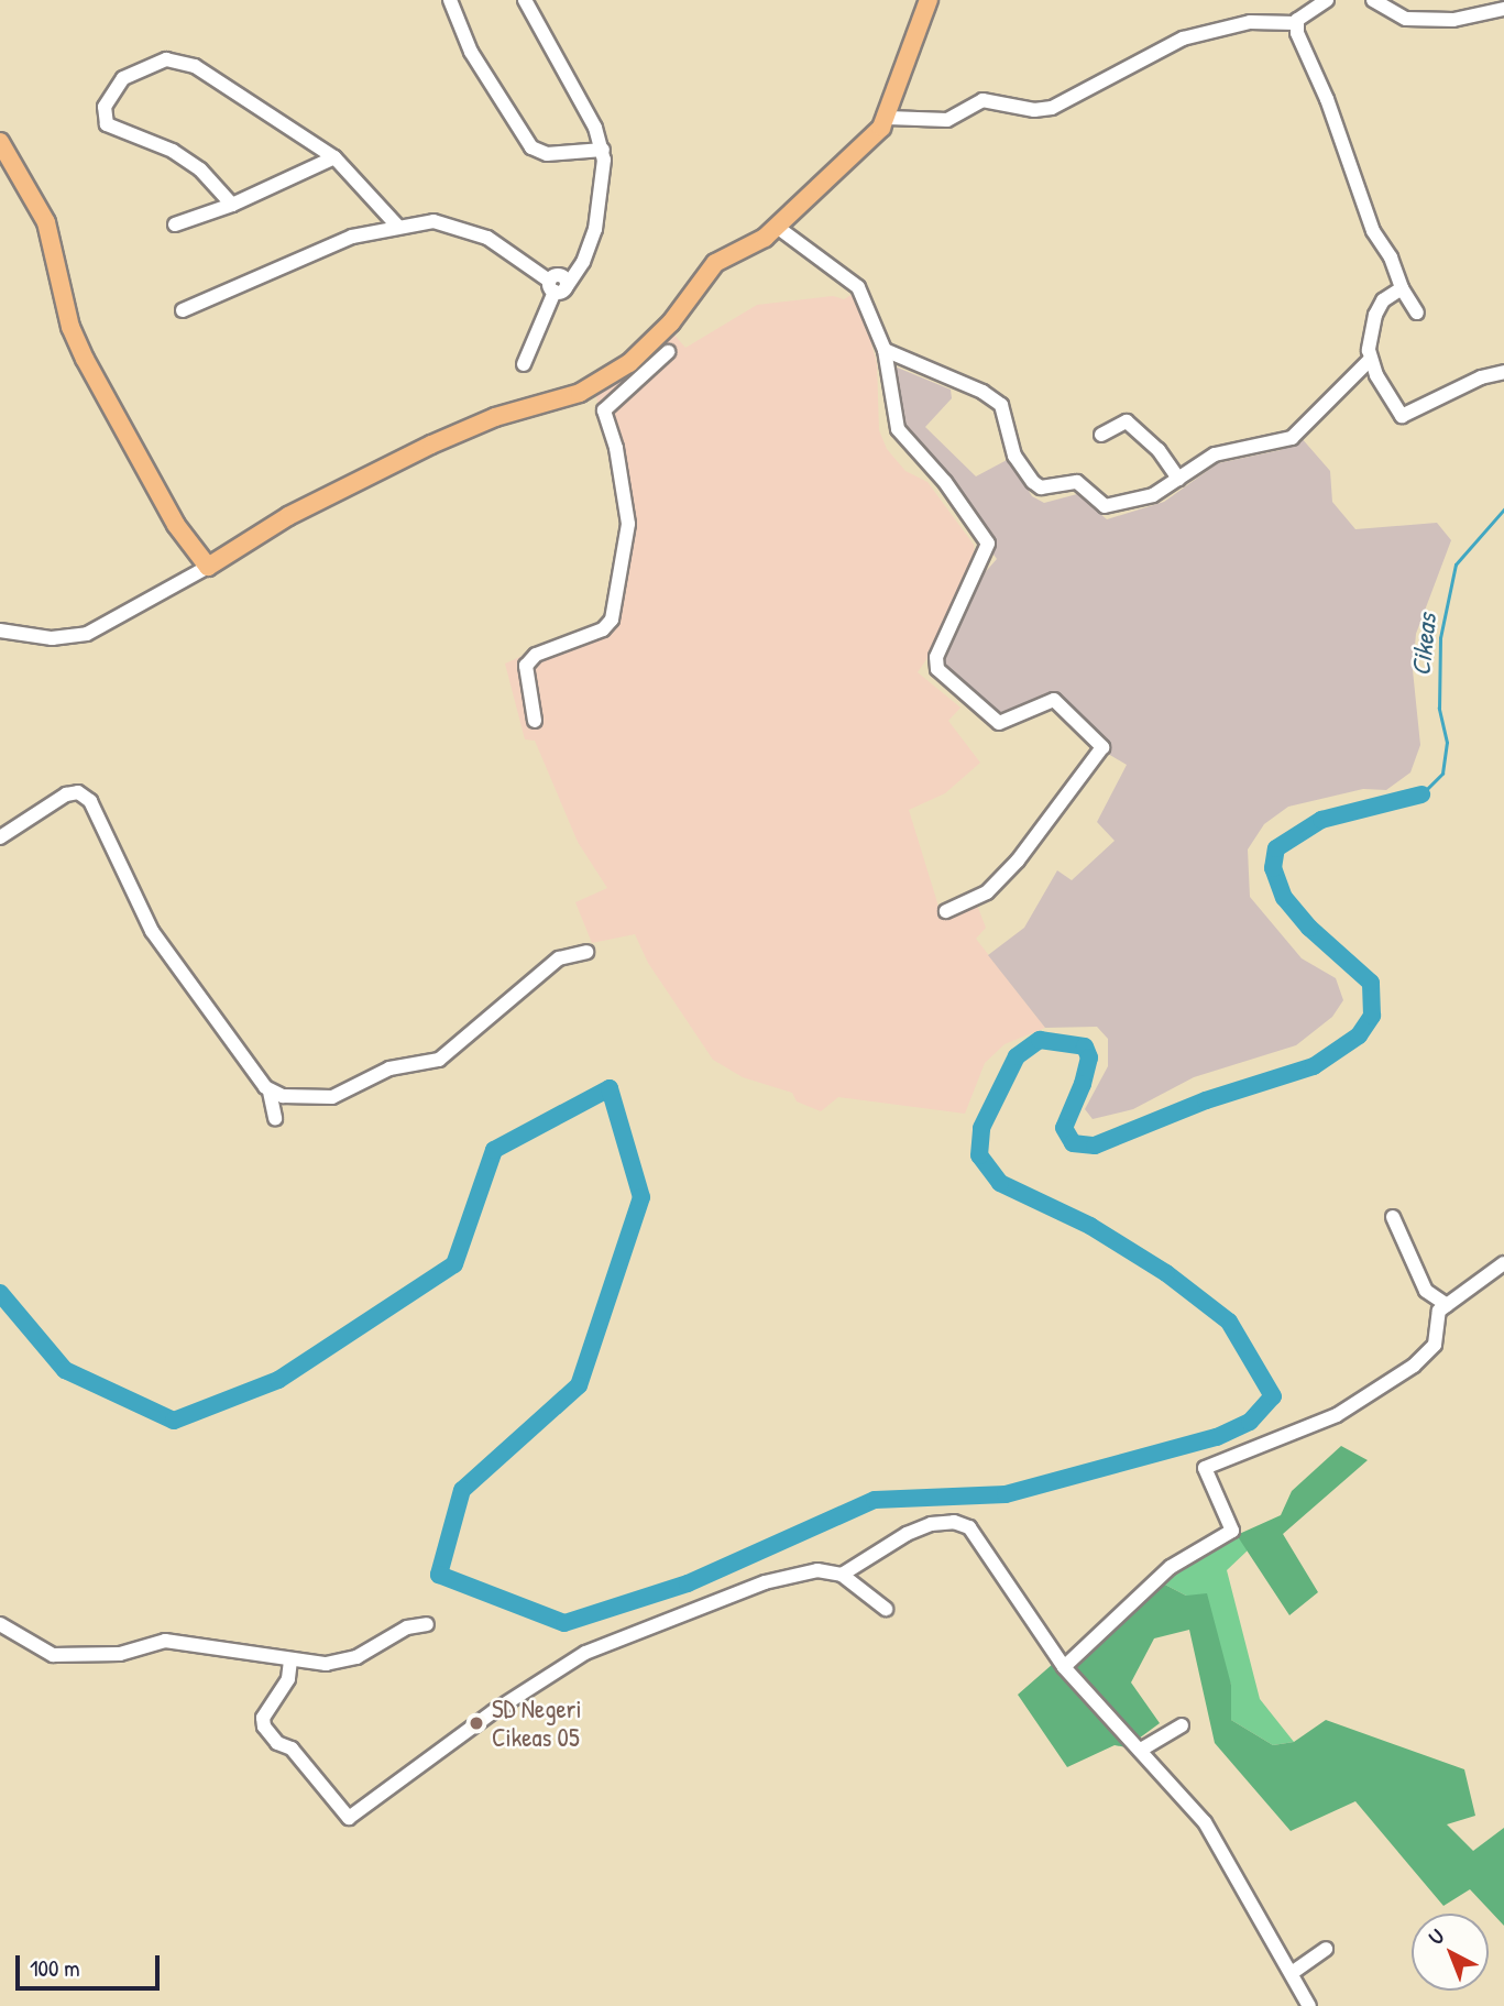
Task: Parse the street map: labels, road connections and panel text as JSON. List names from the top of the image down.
{
  "water": ["Cikeas"],
  "places": ["SD Negeri Cikeas 05"],
  "scale_bar": "100 m",
  "north": "top left"
}
